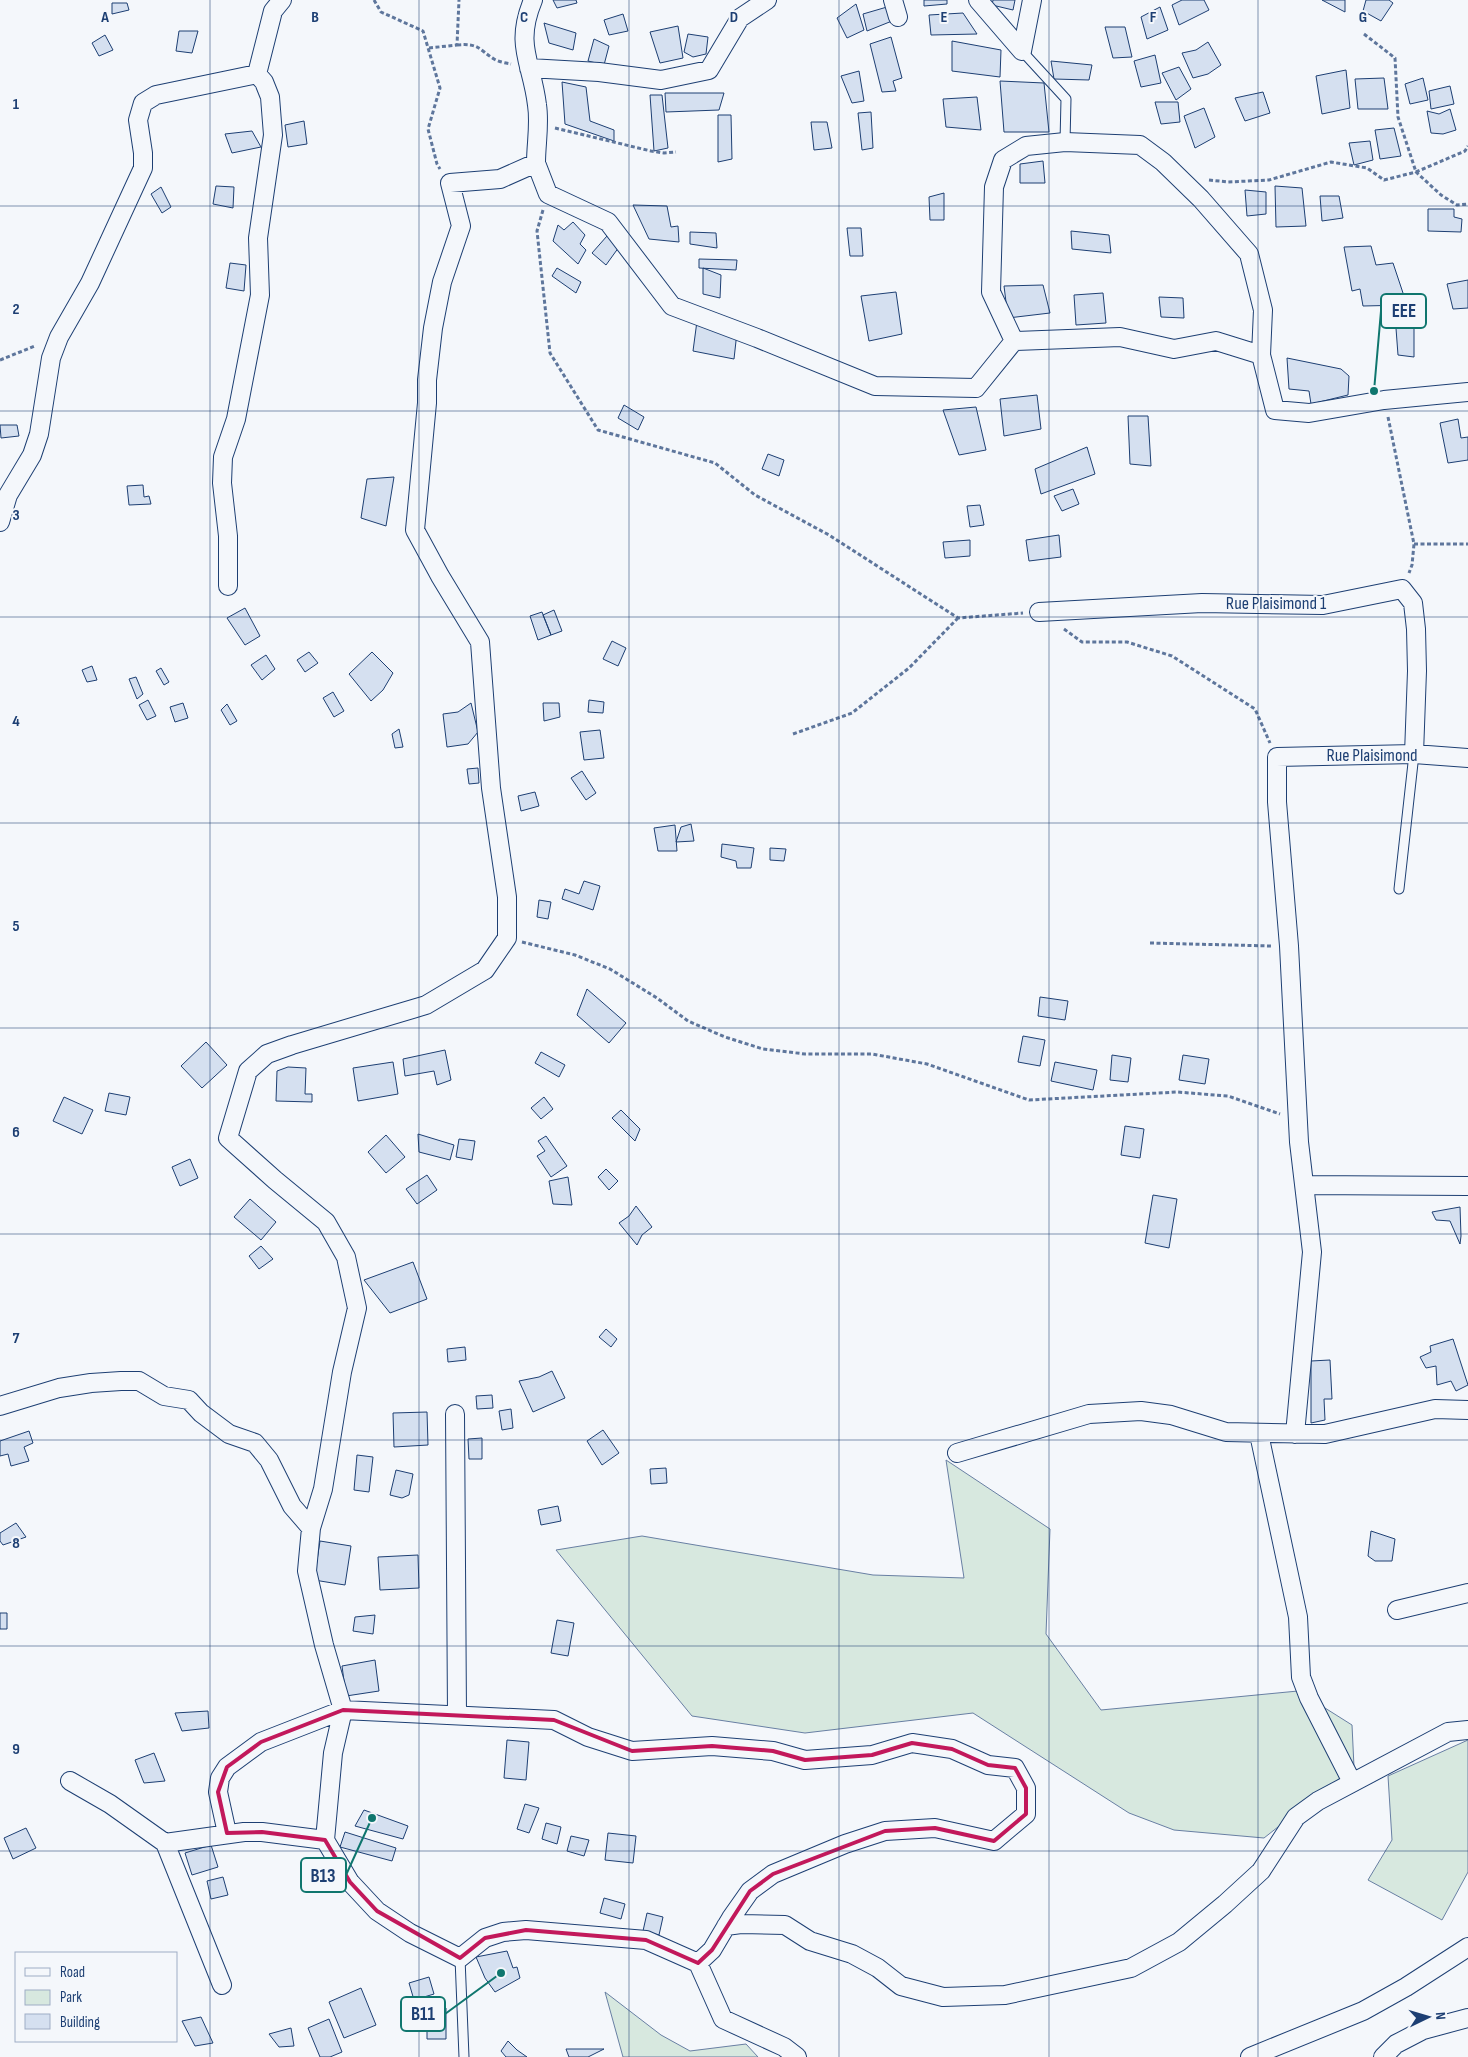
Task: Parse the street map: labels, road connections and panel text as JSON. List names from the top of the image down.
{
  "streets": {
    "street": ["Rue Plaisimond 1", "Rue Plaisimond"]
  },
  "places": ["EEE", "B13", "B11"],
  "legend": ["Road", "Park", "Building"],
  "north": "right",
  "grid": {
    "columns": [
      "A",
      "B",
      "C",
      "D",
      "E",
      "F",
      "G"
    ],
    "rows": [
      "1",
      "2",
      "3",
      "4",
      "5",
      "6",
      "7",
      "8",
      "9"
    ]
  }
}
